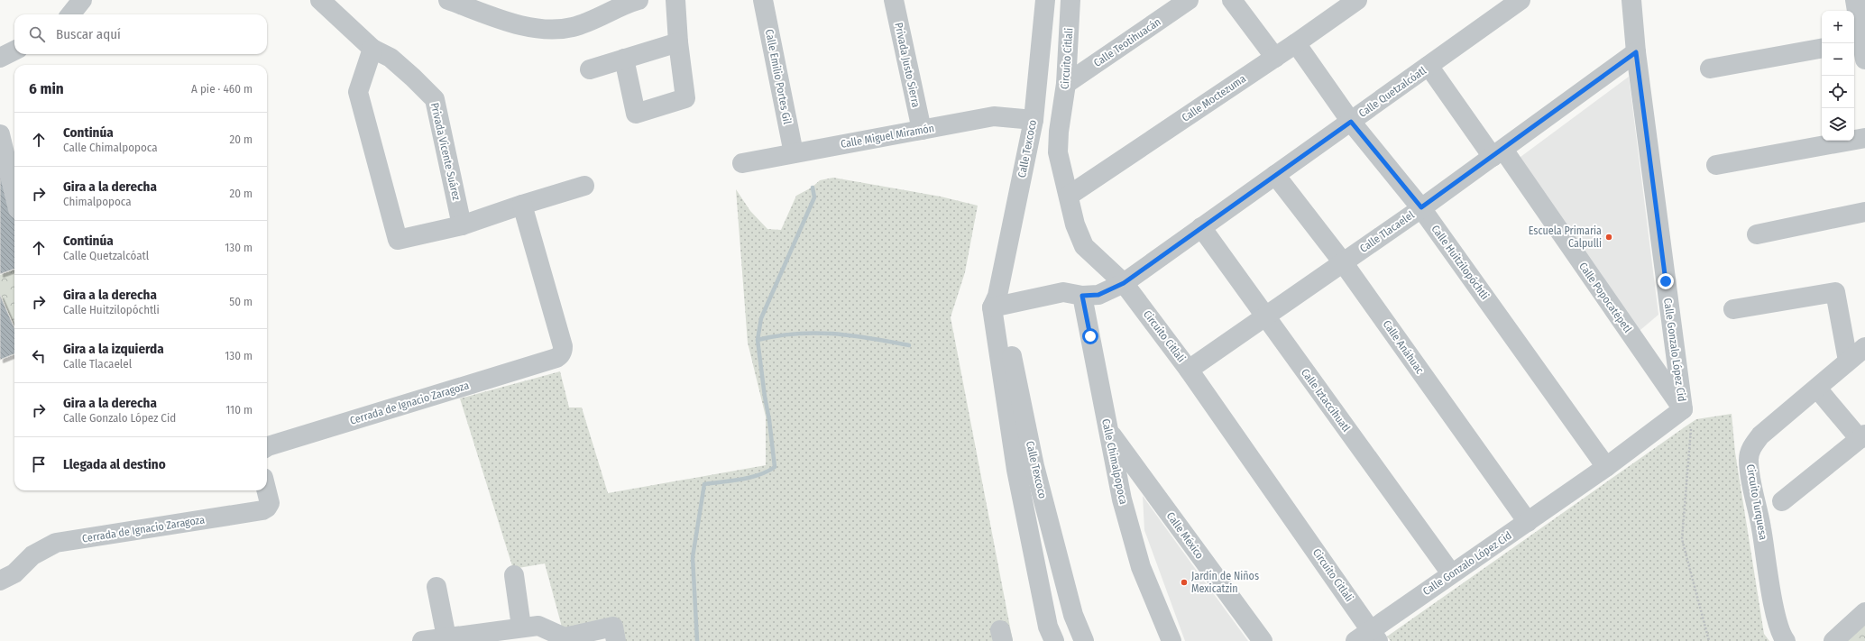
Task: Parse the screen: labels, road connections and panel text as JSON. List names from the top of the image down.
{
  "streets": {
    "street": [
      "Calle Teotihuacán",
      "Circuito Citlali",
      "Privada Justo Sierra",
      "Calle Emilio Portes Gil",
      "Calle Quetzalcóatl",
      "Calle Moctezuma",
      "Calle Miguel Miramón",
      "Calle Texcoco",
      "Privada Vicente Suárez",
      "Calle Tlacaelel",
      "Calle Huitzilopóchtli",
      "Calle Popocatépetl",
      "Calle Anáhuac",
      "Calle Gonzalo López Cid",
      "Calle Iztaccíhuatl",
      "Cerrada de Ignacio Zaragoza",
      "Calle Chimalpopoca",
      "Circuito Turquesa",
      "Calle México"
    ]
  },
  "crossings": [
    ["Calle Teotihuacán", "Circuito Citlali"],
    ["Circuito Citlali", "Calle Quetzalcóatl"],
    ["Circuito Citlali", "Calle Moctezuma"],
    ["Circuito Citlali", "Calle Tlacaelel"],
    ["Circuito Citlali", "Calle Gonzalo López Cid"],
    ["Privada Justo Sierra", "Calle Miguel Miramón"],
    ["Calle Emilio Portes Gil", "Calle Miguel Miramón"],
    ["Calle Quetzalcóatl", "Calle Huitzilopóchtli"],
    ["Calle Quetzalcóatl", "Calle Popocatépetl"],
    ["Calle Quetzalcóatl", "Calle Anáhuac"],
    ["Calle Quetzalcóatl", "Calle Iztaccíhuatl"],
    ["Calle Quetzalcóatl", "Calle Chimalpopoca"],
    ["Calle Moctezuma", "Calle Huitzilopóchtli"],
    ["Calle Miguel Miramón", "Calle Texcoco"],
    ["Calle Tlacaelel", "Calle Huitzilopóchtli"],
    ["Calle Tlacaelel", "Calle Popocatépetl"],
    ["Calle Tlacaelel", "Calle Anáhuac"],
    ["Calle Tlacaelel", "Calle Gonzalo López Cid"],
    ["Calle Tlacaelel", "Calle Iztaccíhuatl"],
    ["Calle Huitzilopóchtli", "Calle Gonzalo López Cid"],
    ["Calle Popocatépetl", "Calle Gonzalo López Cid"],
    ["Calle Anáhuac", "Calle Gonzalo López Cid"],
    ["Calle Gonzalo López Cid", "Calle Iztaccíhuatl"],
    ["Calle Chimalpopoca", "Calle México"]
  ],
  "places": ["Escuela Primaria Calpulli", "Jardín de Niños Mexicatzin"],
  "page": {
    "map_buttons": ["+", "−"],
    "search": "Buscar aquí",
    "heading": ["6 min", "A pie · 460 m"],
    "list": [
      ["Continúa", "Calle Chimalpopoca", "20 m"],
      ["Gira a la derecha", "Chimalpopoca", "20 m"],
      ["Continúa", "Calle Quetzalcóatl", "130 m"],
      ["Gira a la derecha", "Calle Huitzilopóchtli", "50 m"],
      ["Gira a la izquierda", "Calle Tlacaelel", "130 m"],
      ["Gira a la derecha", "Calle Gonzalo López Cid", "110 m"],
      "Llegada al destino"
    ]
  }
}
